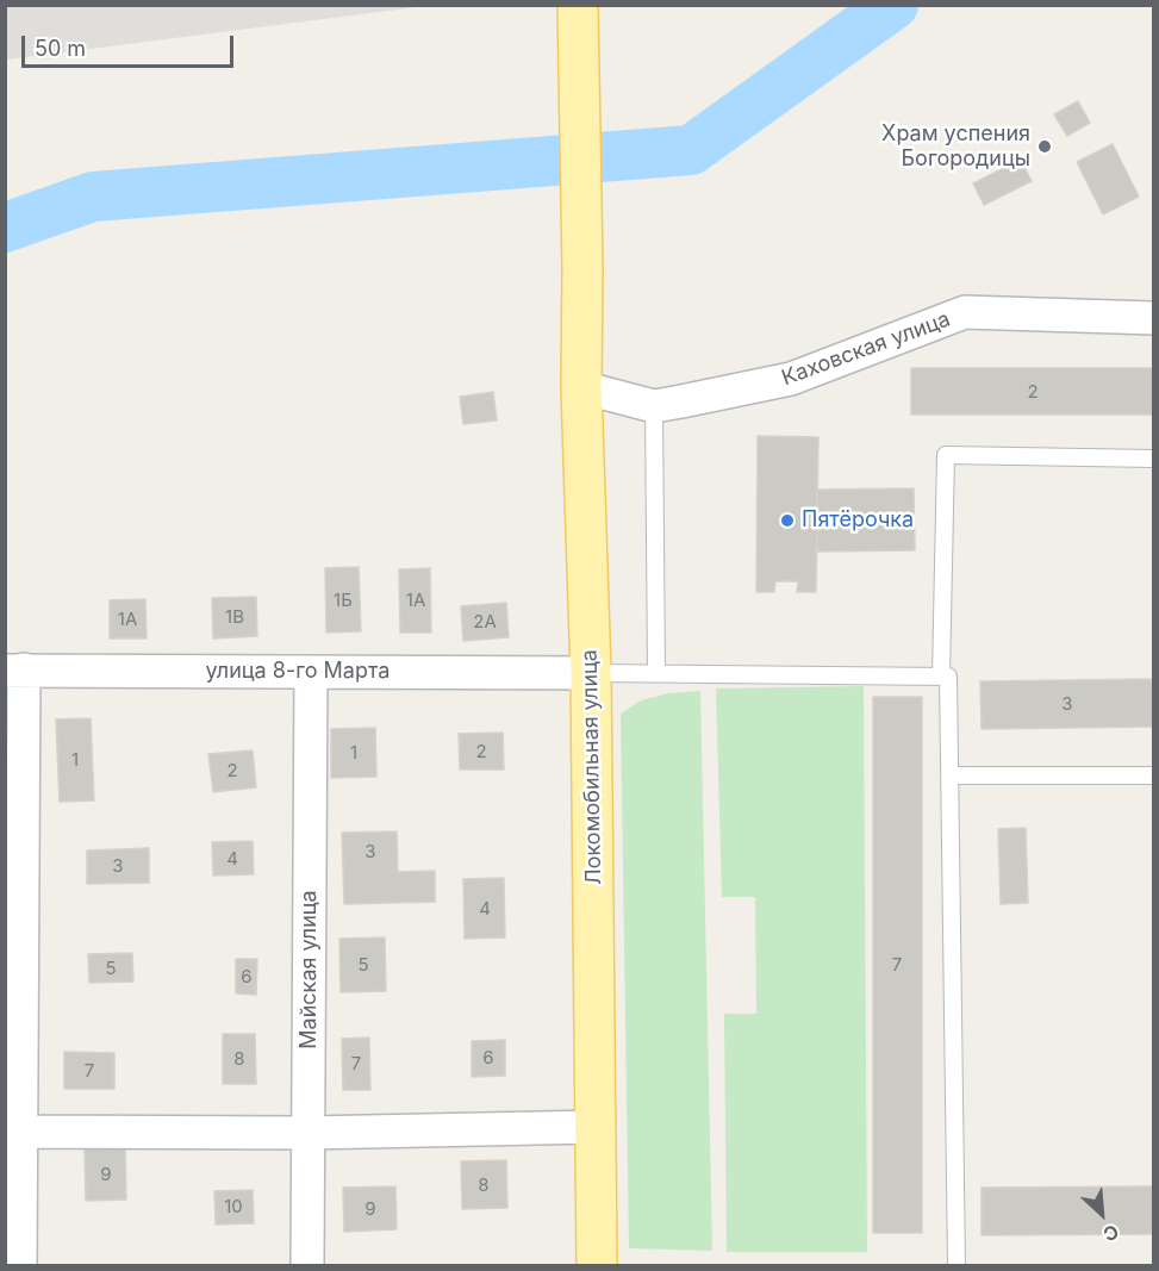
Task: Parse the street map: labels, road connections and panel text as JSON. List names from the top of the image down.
{
  "streets": {
    "main road": ["Локомобильная улица"],
    "street": ["Каховская улица", "улица 8-го Марта", "Майская улица"]
  },
  "crossings": [
    ["Каховская улица", "Локомобильная улица"],
    ["улица 8-го Марта", "Локомобильная улица"],
    ["улица 8-го Марта", "Майская улица"]
  ],
  "places": ["Храм успения Богородицы", "Пятёрочка"],
  "house_numbers": [
    "2",
    "1Б",
    "1А",
    "1В",
    "1А",
    "2А",
    "3",
    "2",
    "1",
    "1",
    "2",
    "3",
    "4",
    "3",
    "4",
    "5",
    "7",
    "5",
    "6",
    "6",
    "8",
    "7",
    "7",
    "9",
    "8",
    "10",
    "9"
  ],
  "scale_bar": "50 m",
  "north": "bottom right"
}
